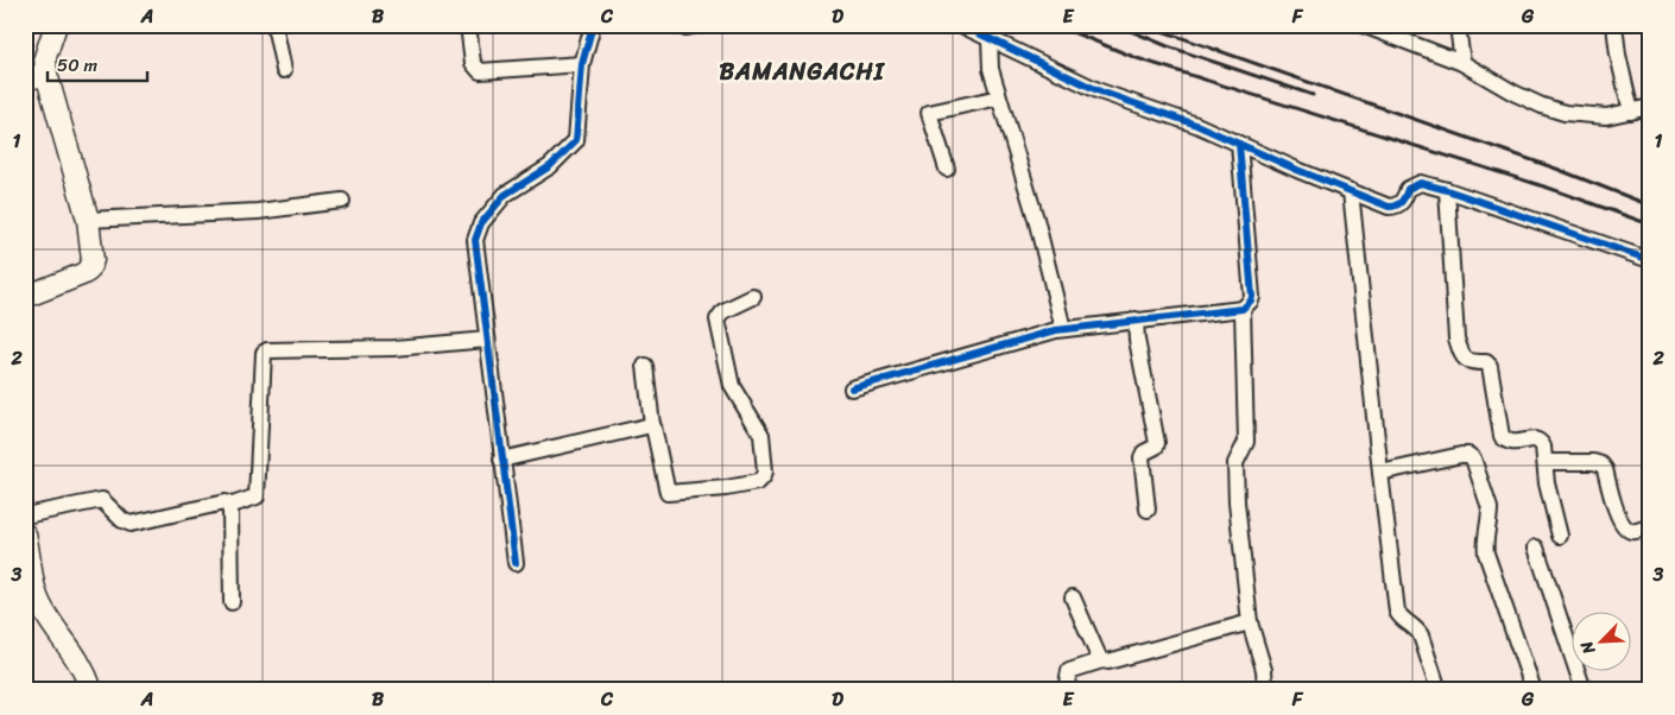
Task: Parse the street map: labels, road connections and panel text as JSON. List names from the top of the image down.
{
  "districts": ["BAMANGACHI"],
  "scale_bar": "50 m",
  "north": "bottom left",
  "grid": {
    "columns": [
      "A",
      "B",
      "C",
      "D",
      "E",
      "F",
      "G"
    ],
    "rows": ["1", "2", "3"]
  }
}
